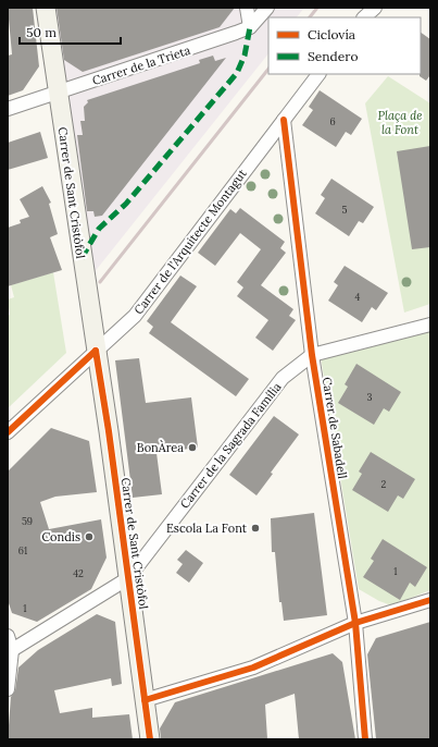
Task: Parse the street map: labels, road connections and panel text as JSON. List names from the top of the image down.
{
  "streets": {
    "street": [
      "Carrer de la Trieta",
      "Carrer de Sant Cristòfol",
      "Carrer de l'Arquitecte Montagut",
      "Carrer de Sabadell",
      "Carrer de la Sagrada Família"
    ]
  },
  "crossings": [
    ["Carrer de la Trieta", "Carrer de Sant Cristòfol"],
    ["Carrer de Sant Cristòfol", "Carrer de l'Arquitecte Montagut"],
    ["Carrer de Sant Cristòfol", "Carrer de la Sagrada Família"],
    ["Carrer de l'Arquitecte Montagut", "Carrer de Sabadell"],
    ["Carrer de Sabadell", "Carrer de la Sagrada Família"]
  ],
  "parks": ["Plaça de la Font"],
  "places": ["BonÀrea", "Escola La Font", "Condis"],
  "house_numbers": [
    "6",
    "5",
    "4",
    "3",
    "2",
    "59",
    "61",
    "1",
    "42",
    "1"
  ],
  "legend": ["Ciclovía", "Sendero"],
  "scale_bar": "50 m"
}
